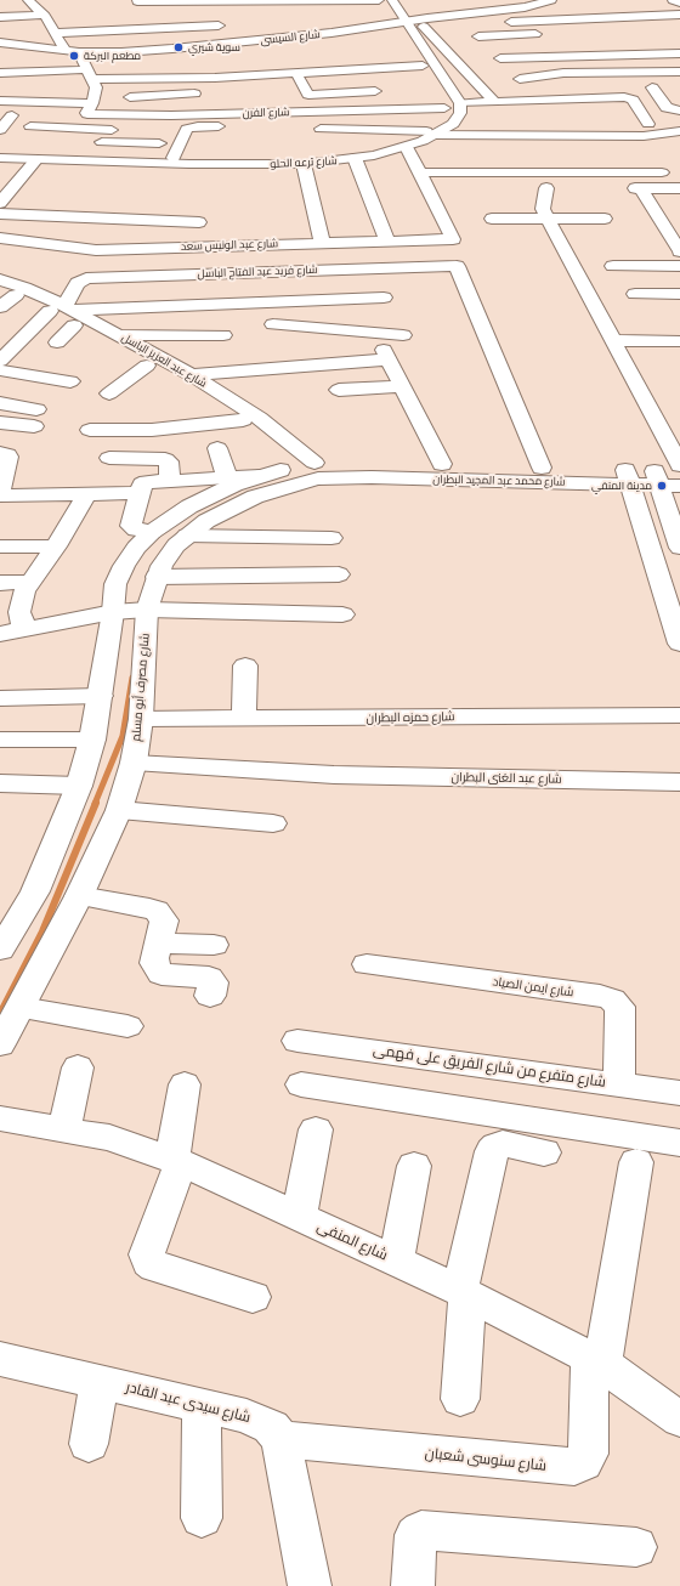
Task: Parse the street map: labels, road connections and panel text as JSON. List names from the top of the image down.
{
  "streets": {
    "street": [
      "شارع السيسى",
      "شارع الفرن",
      "شارع ترعه الحلو",
      "شارع عبد الونيس سعد",
      "شارع فريد عبد الفتاح الباسل",
      "شارع عبد العزيز الباسل",
      "شارع محمد عبد المجيد البطران",
      "شارع مصرف أبو مسلم",
      "شارع حمزه البطران",
      "شارع عبد الغنى البطران",
      "شارع ايمن الصياد",
      "شارع متفرع من شارع الفريق على فهمى",
      "شارع المنفى",
      "شارع سيدى عبد القادر",
      "شارع سنوسى شعبان"
    ]
  },
  "crossings": [
    ["شارع الفرن", "شارع ترعه الحلو"],
    ["شارع فريد عبد الفتاح الباسل", "شارع عبد العزيز الباسل"],
    ["شارع عبد العزيز الباسل", "شارع محمد عبد المجيد البطران"],
    ["شارع عبد العزيز الباسل", "شارع مصرف أبو مسلم"],
    ["شارع محمد عبد المجيد البطران", "شارع مصرف أبو مسلم"],
    ["شارع مصرف أبو مسلم", "شارع حمزه البطران"],
    ["شارع مصرف أبو مسلم", "شارع عبد الغنى البطران"],
    ["شارع ايمن الصياد", "شارع متفرع من شارع الفريق على فهمى"],
    ["شارع المنفى", "شارع سنوسى شعبان"],
    ["شارع سيدى عبد القادر", "شارع سنوسى شعبان"]
  ],
  "places": ["سوية شيري", "مطعم البركة", "مدينة المنفي"]
}
